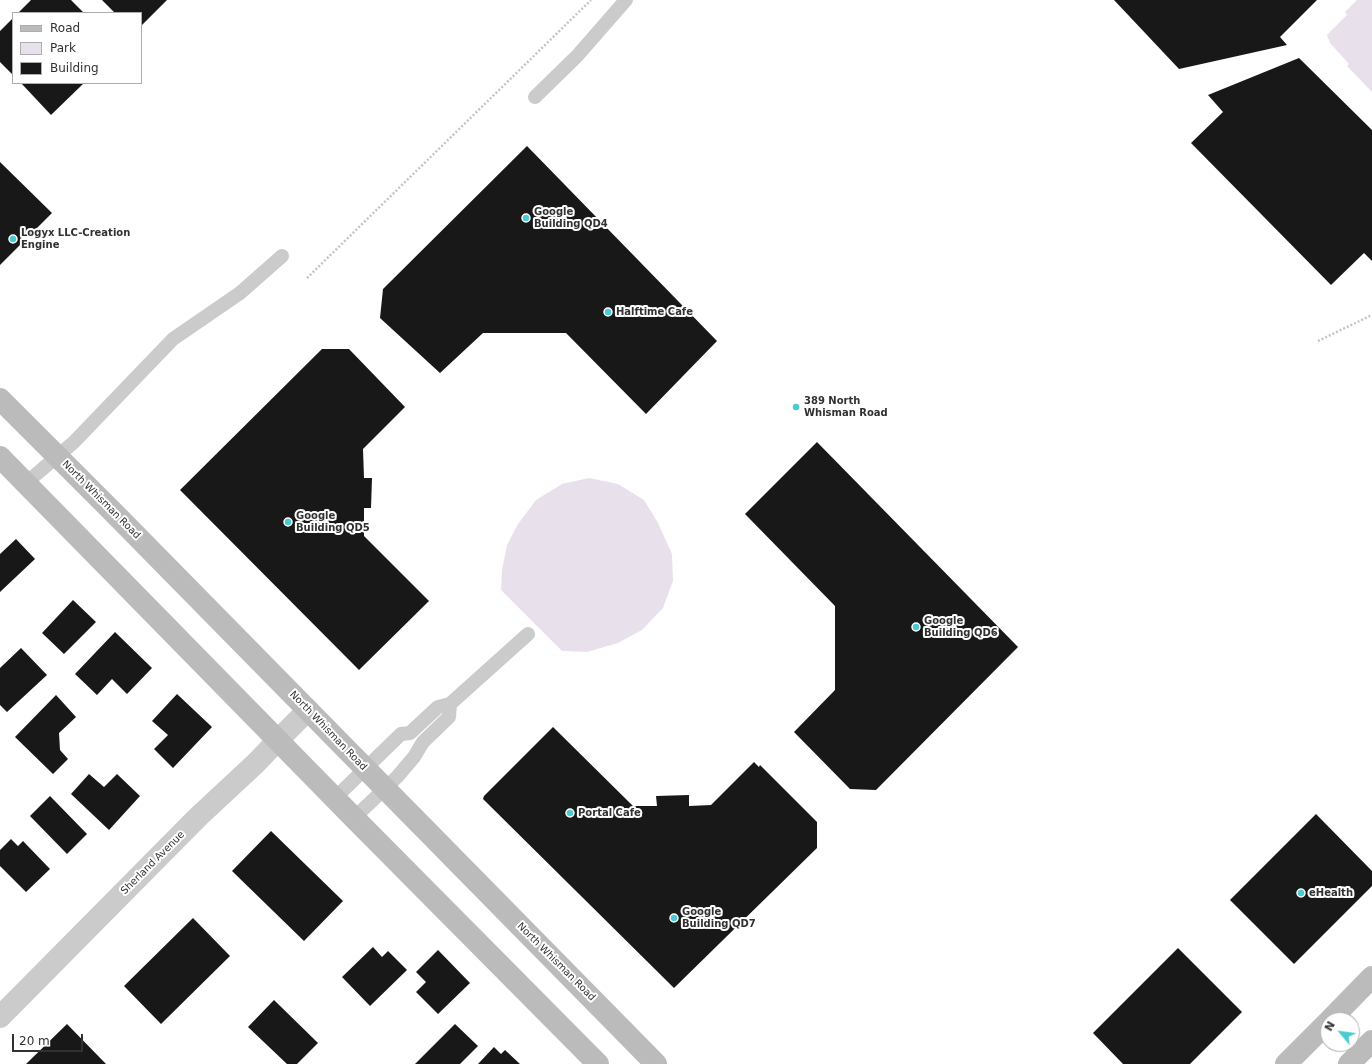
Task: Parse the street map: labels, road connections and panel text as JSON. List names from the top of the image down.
{
  "streets": {
    "main road": ["North Whisman Road"],
    "street": ["Sherland Avenue"]
  },
  "crossings": [
    ["North Whisman Road", "Sherland Avenue"]
  ],
  "places": [
    "Google Building QD4",
    "Logyx LLC-Creation Engine",
    "Halftime Cafe",
    "389 North Whisman Road",
    "Google Building QD5",
    "Google Building QD6",
    "Portal Cafe",
    "eHealth",
    "Google Building QD7"
  ],
  "legend": ["Road", "Park", "Building"],
  "scale_bar": "20 m",
  "north": "top left"
}
